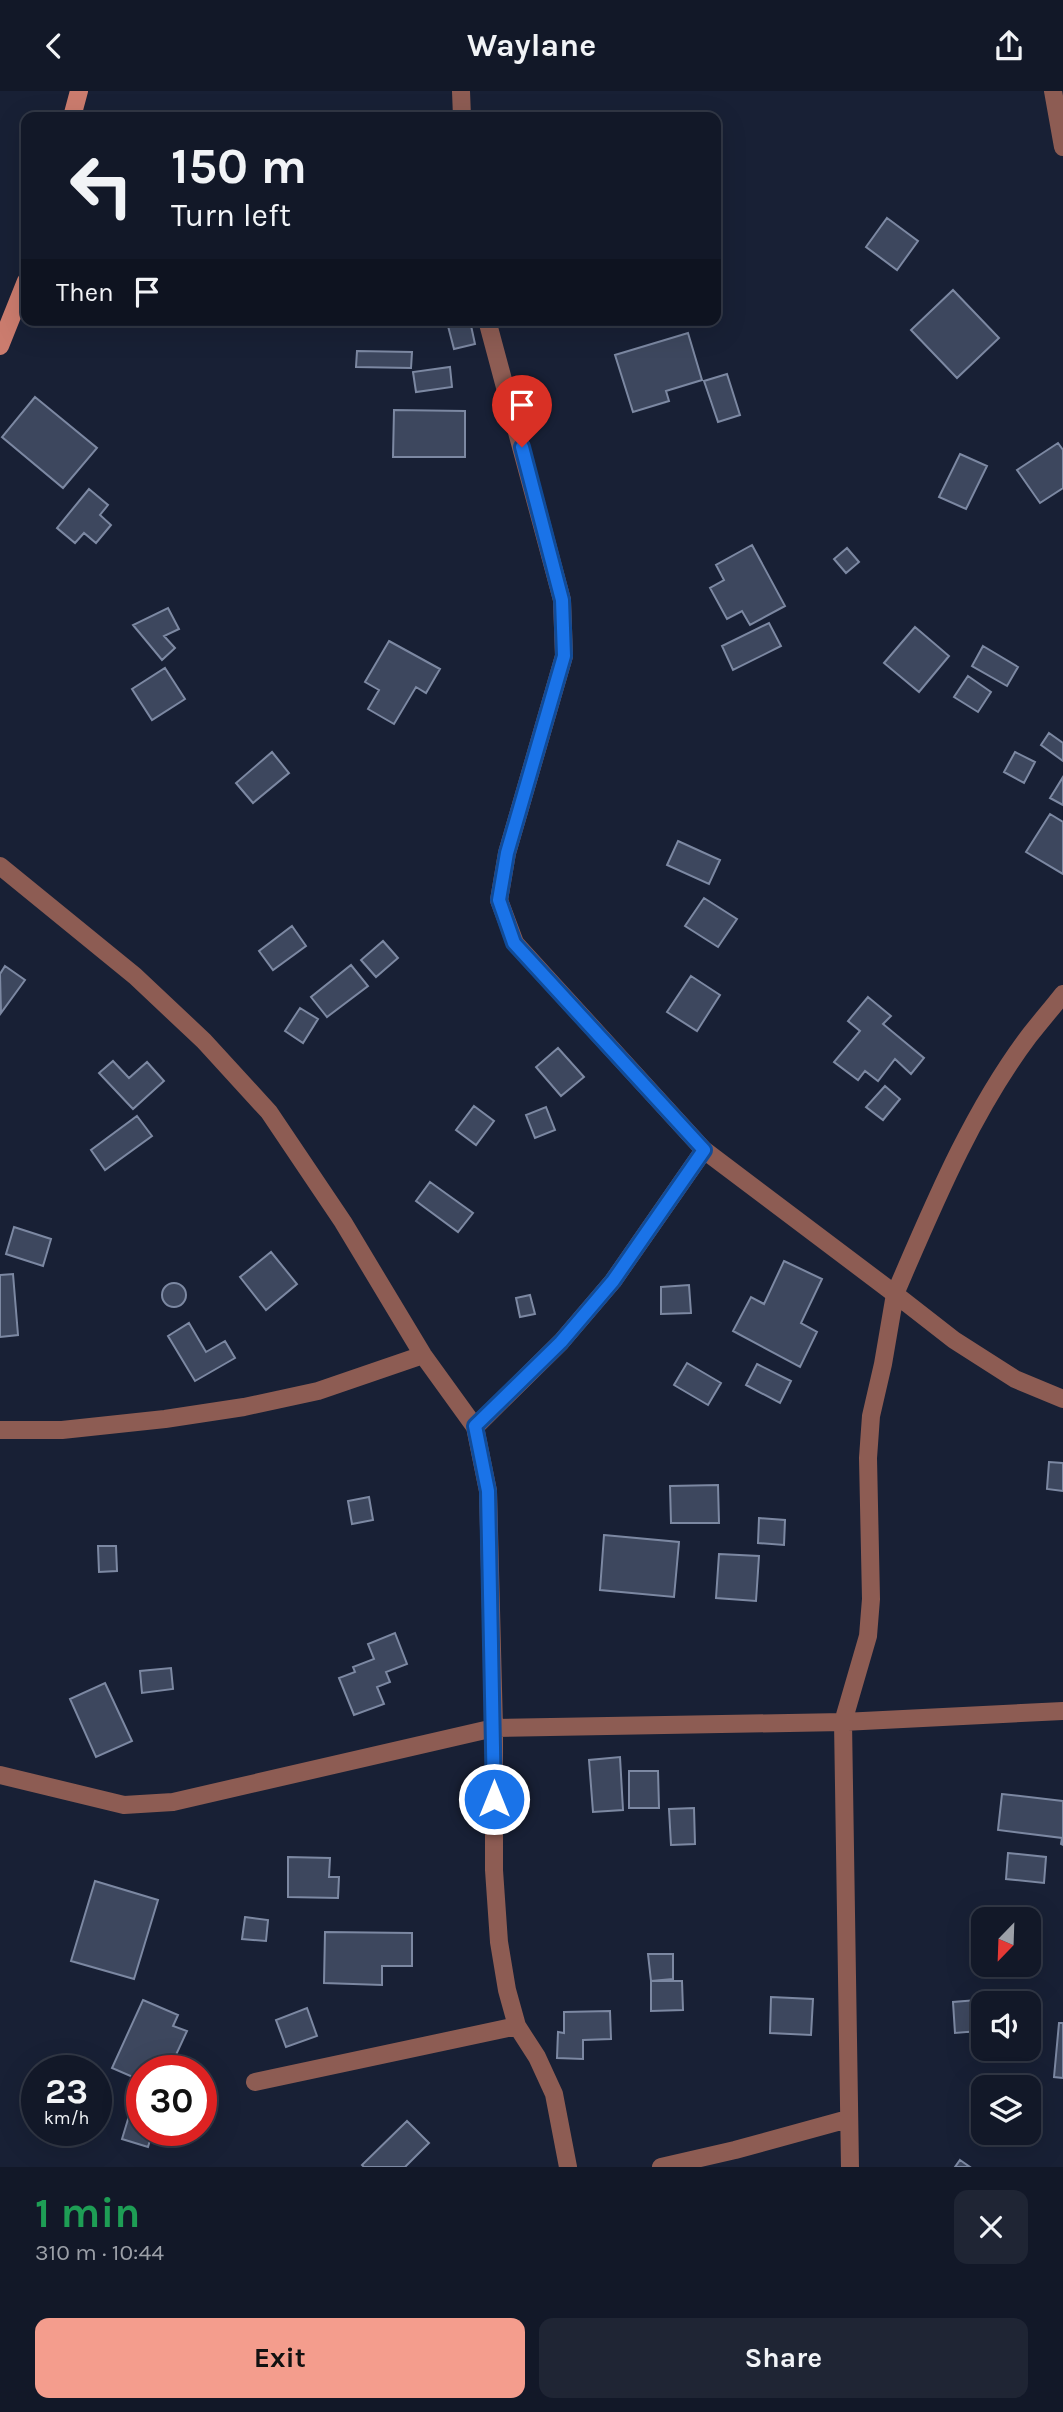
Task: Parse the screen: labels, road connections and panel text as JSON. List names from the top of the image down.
{
  "north": "bottom left",
  "page": {
    "header": "Waylane",
    "turn": ["150 m", "Turn left"],
    "then": "Then",
    "speed": "23 km/h",
    "limit": "30",
    "heading": ["1 min", "310 m · 10:44"],
    "buttons": ["Exit", "Share"]
  }
}
